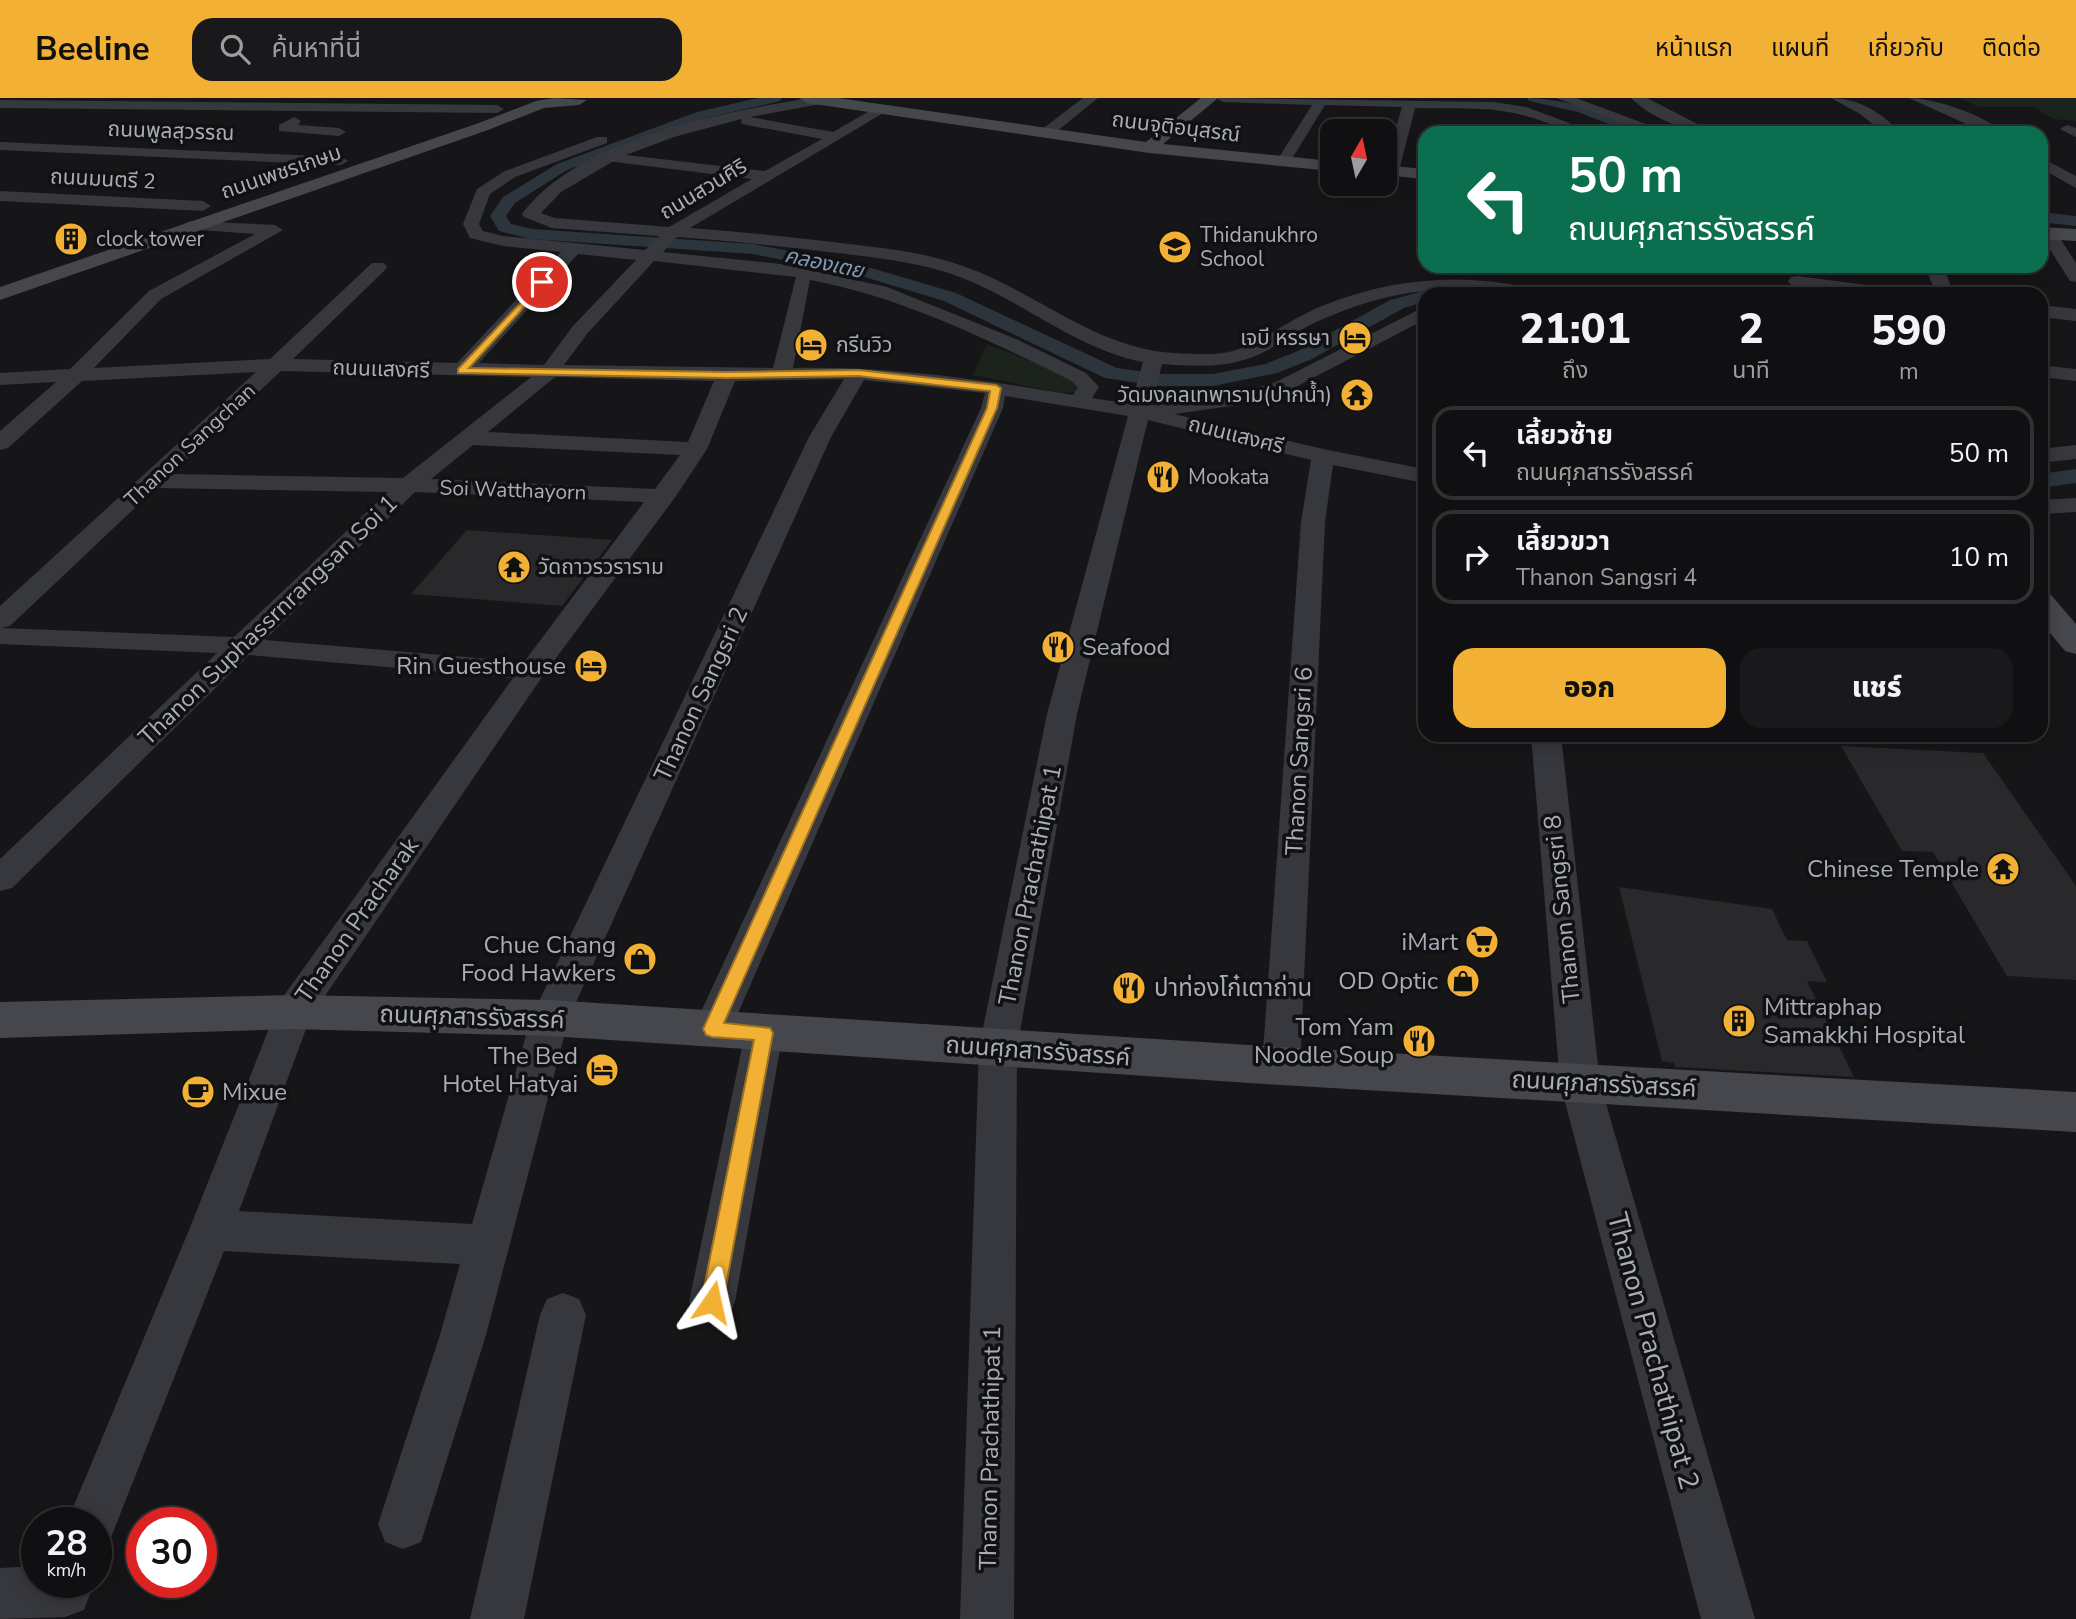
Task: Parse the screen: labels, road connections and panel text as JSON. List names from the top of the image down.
{
  "streets": {
    "street": [
      "ถนนจุติอนุสรณ์",
      "ถนนพูลสุวรรณ",
      "ถนนเพชรเกษม",
      "ถนนมนตรี 2",
      "ถนนสวนศิริ",
      "ถนนเเสงศรี",
      "Thanon Sangchan",
      "Soi Watthayorn",
      "Thanon Suphassrnrangsan Soi 1",
      "Thanon Sangsri 2",
      "Thanon Sangsri 6",
      "Thanon Prachathipat 1",
      "Thanon Sangsri 8",
      "Thanon Pracharak",
      "ถนนศุภสารรังสรรค์",
      "Thanon Prachathipat 2"
    ]
  },
  "crossings": [
    ["ถนนจุติอนุสรณ์", "ถนนสวนศิริ"],
    ["ถนนพูลสุวรรณ", "ถนนเพชรเกษม"],
    ["ถนนเพชรเกษม", "ถนนมนตรี 2"],
    ["ถนนสวนศิริ", "ถนนเเสงศรี"],
    ["ถนนสวนศิริ", "Thanon Suphassrnrangsan Soi 1"],
    ["ถนนเเสงศรี", "Thanon Sangchan"],
    ["ถนนเเสงศรี", "Thanon Suphassrnrangsan Soi 1"],
    ["ถนนเเสงศรี", "Thanon Sangsri 2"],
    ["ถนนเเสงศรี", "Thanon Sangsri 6"],
    ["ถนนเเสงศรี", "Thanon Prachathipat 1"],
    ["ถนนเเสงศรี", "Thanon Pracharak"],
    ["Thanon Sangchan", "Soi Watthayorn"],
    ["Soi Watthayorn", "Thanon Suphassrnrangsan Soi 1"],
    ["Soi Watthayorn", "Thanon Pracharak"],
    ["Thanon Sangsri 2", "ถนนศุภสารรังสรรค์"],
    ["Thanon Sangsri 6", "ถนนศุภสารรังสรรค์"],
    ["Thanon Prachathipat 1", "ถนนศุภสารรังสรรค์"],
    ["Thanon Sangsri 8", "ถนนศุภสารรังสรรค์"],
    ["Thanon Sangsri 8", "Thanon Prachathipat 2"],
    ["Thanon Pracharak", "ถนนศุภสารรังสรรค์"],
    ["ถนนศุภสารรังสรรค์", "Thanon Prachathipat 2"]
  ],
  "water": ["คลองเตย"],
  "places": {
    "building": ["clock tower", "Mittraphap Samakkhi Hospital"],
    "school or university": ["Thidanukhro School"],
    "hotel": [
      "เจบี หรรษา",
      "กรีนวิว",
      "Rin Guesthouse",
      "The Bed Hotel Hatyai"
    ],
    "temple": ["วัดมงคลเทพาราม(ปากน้ำ)", "วัดถาวรวราราม", "Chinese Temple"],
    "restaurant": [
      "Mookata",
      "Seafood",
      "ปาท่องโก๋เตาถ่าน",
      "Tom Yam Noodle Soup"
    ],
    "supermarket": ["iMart"],
    "shop": ["Chue Chang Food Hawkers", "OD Optic"],
    "cafe": ["Mixue"]
  },
  "north": "top",
  "page": {
    "header": "Beeline",
    "search": "ค้นหาที่นี่",
    "nav": [
      "หน้าแรก",
      "แผนที่",
      "เกี่ยวกับ",
      "ติดต่อ"
    ],
    "turn": ["50 m", "ถนนศุภสารรังสรรค์"],
    "eta": [
      "21:01",
      "ถึง",
      "2",
      "นาที",
      "590",
      "m"
    ],
    "list": [
      {
        "name": "เลี้ยวซ้าย",
        "note": "ถนนศุภสารรังสรรค์",
        "value": "50 m"
      },
      {
        "name": "เลี้ยวขวา",
        "note": "Thanon Sangsri 4",
        "value": "10 m"
      }
    ],
    "buttons": ["ออก", "แชร์"],
    "speed": "28 km/h",
    "limit": "30"
  }
}
